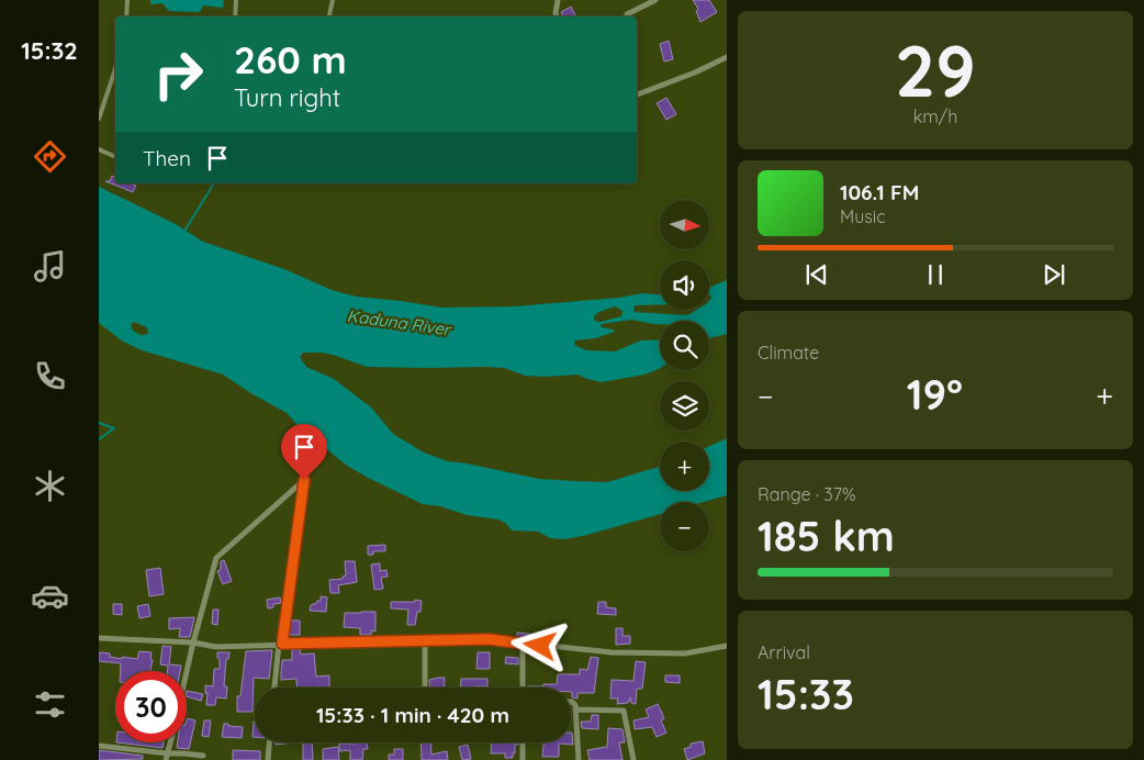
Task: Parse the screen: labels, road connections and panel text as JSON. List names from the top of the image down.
{
  "water": ["Kaduna River"],
  "north": "right",
  "page": {
    "tabs": "15:32",
    "tile": [
      ["29", "km/h"],
      "Climate",
      ["Range · 37%", "185 km"],
      ["Arrival", "15:33"]
    ],
    "turn": ["260 m", "Turn right"],
    "then": "Then",
    "song": ["106.1 FM", "Music"],
    "map_buttons": ["+", "−"],
    "heat": ["−", "19°", "+"],
    "limit": "30",
    "trip": "15:33 · 1 min · 420 m"
  }
}
